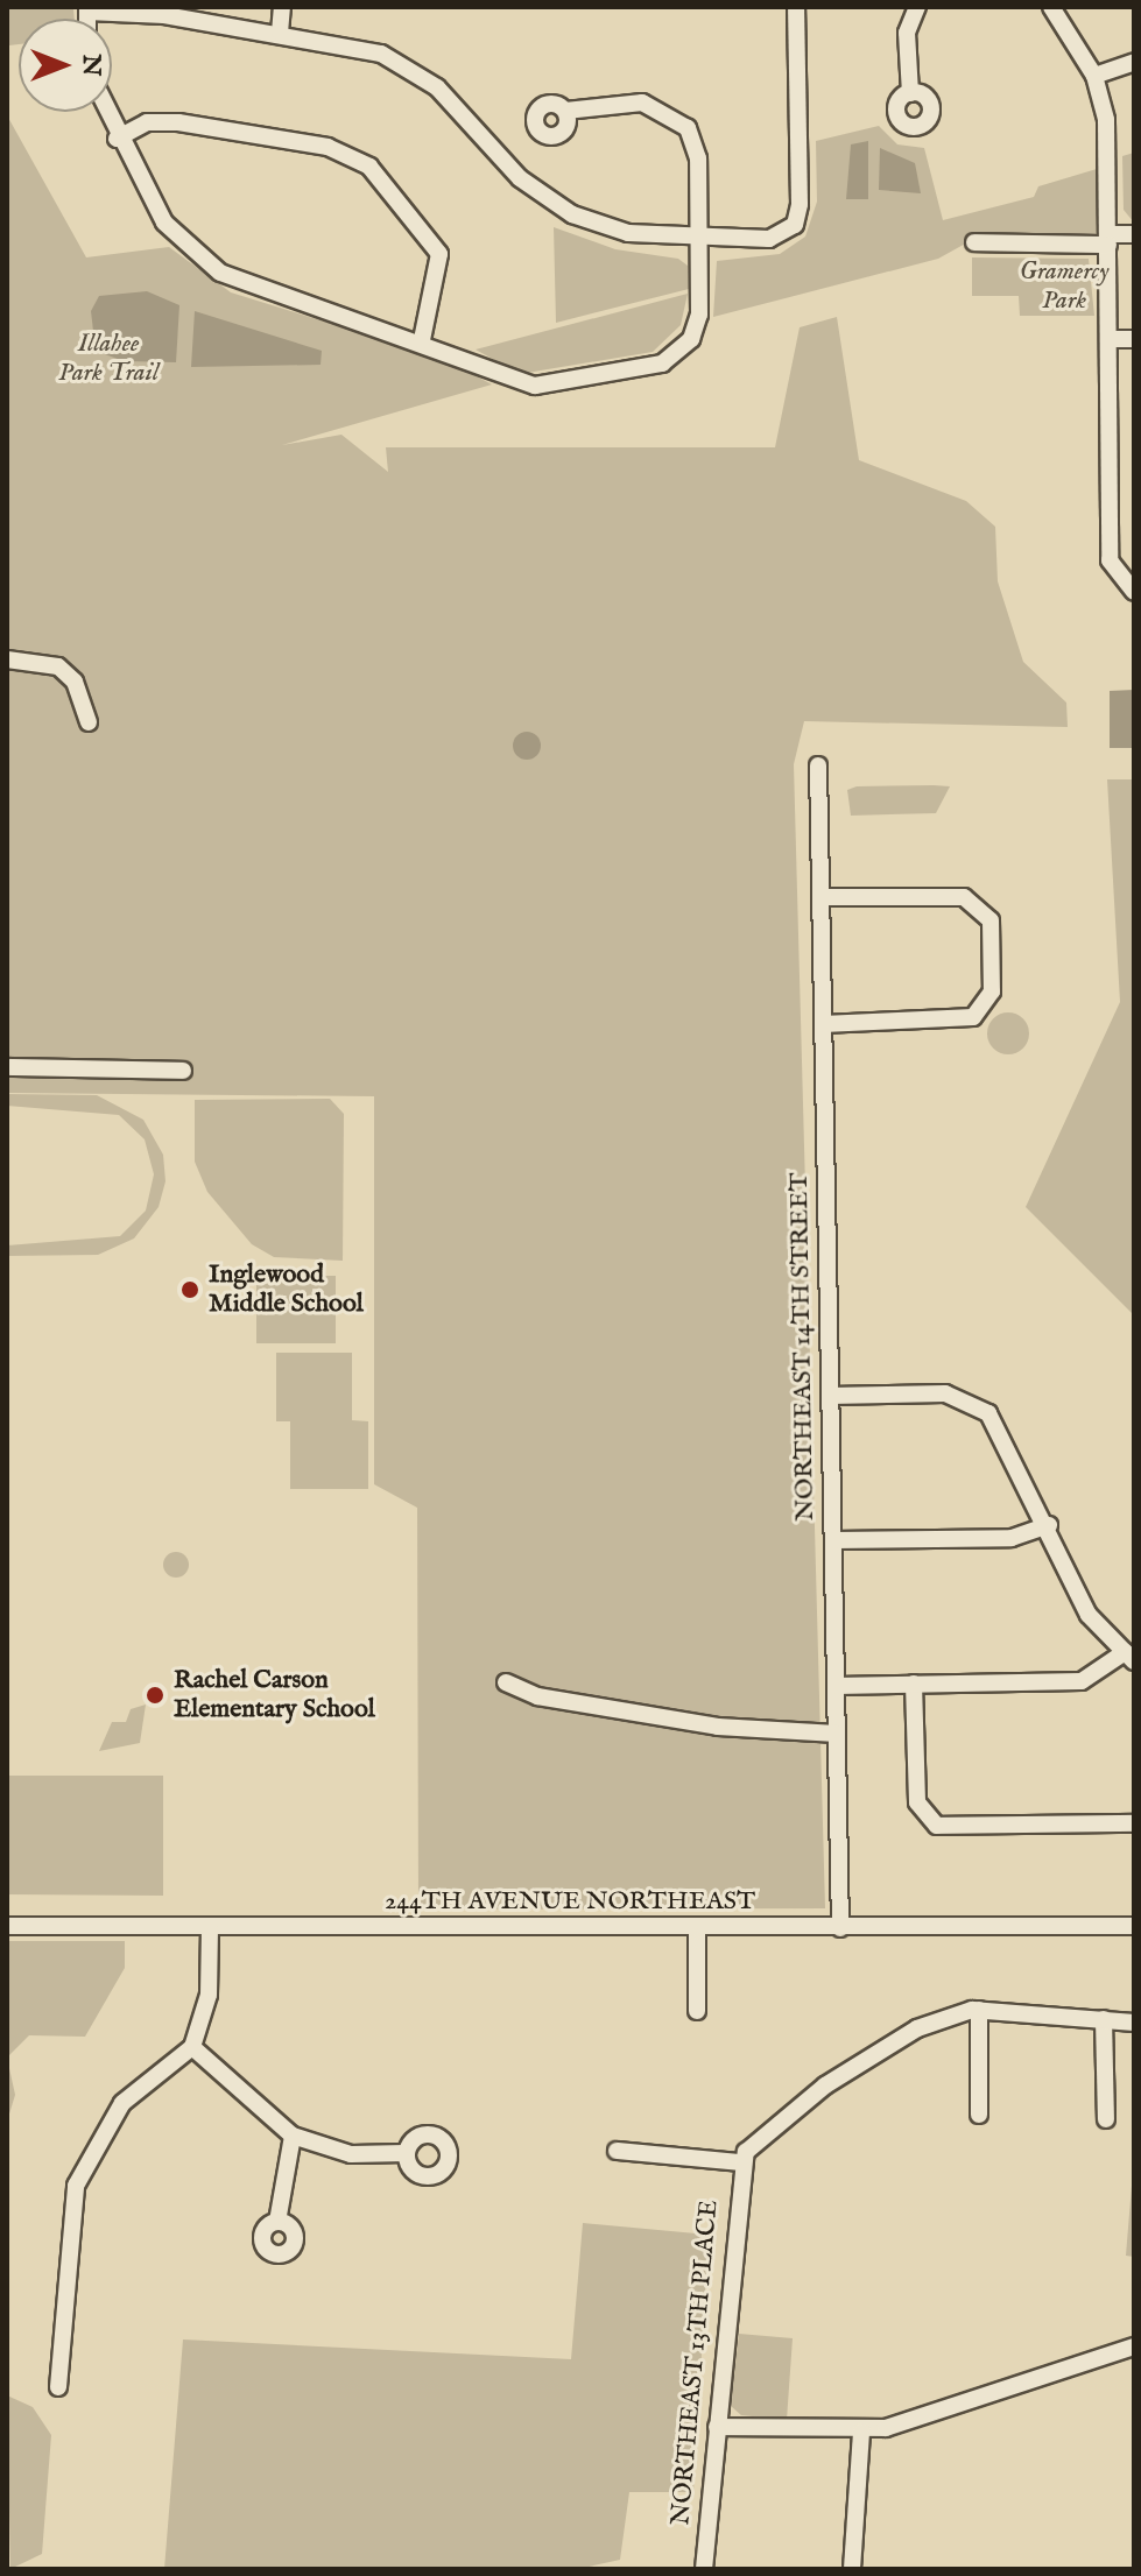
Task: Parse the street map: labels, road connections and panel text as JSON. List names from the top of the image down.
{
  "streets": {
    "street": ["NORTHEAST 14TH STREET", "244TH AVENUE NORTHEAST", "NORTHEAST 13TH PLACE"]
  },
  "crossings": [
    ["NORTHEAST 14TH STREET", "244TH AVENUE NORTHEAST"]
  ],
  "parks": ["Gramercy Park", "Illahee Park Trail"],
  "places": ["Inglewood Middle School", "Rachel Carson Elementary School"],
  "north": "right"
}
